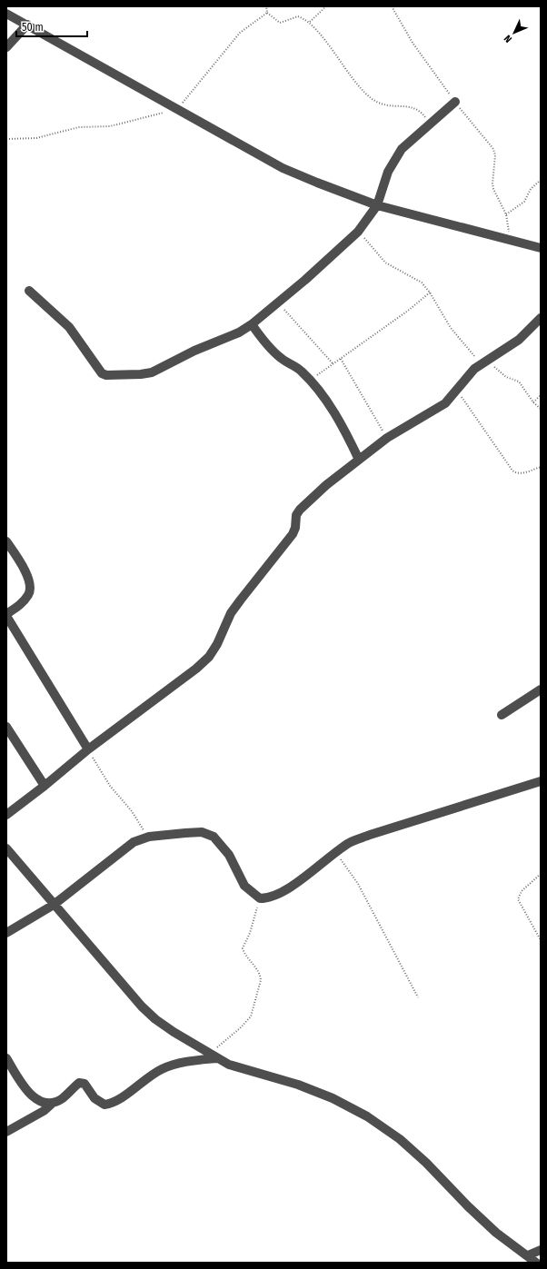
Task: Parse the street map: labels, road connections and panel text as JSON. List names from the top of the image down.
{
  "scale_bar": "50 m",
  "north": "bottom left"
}
